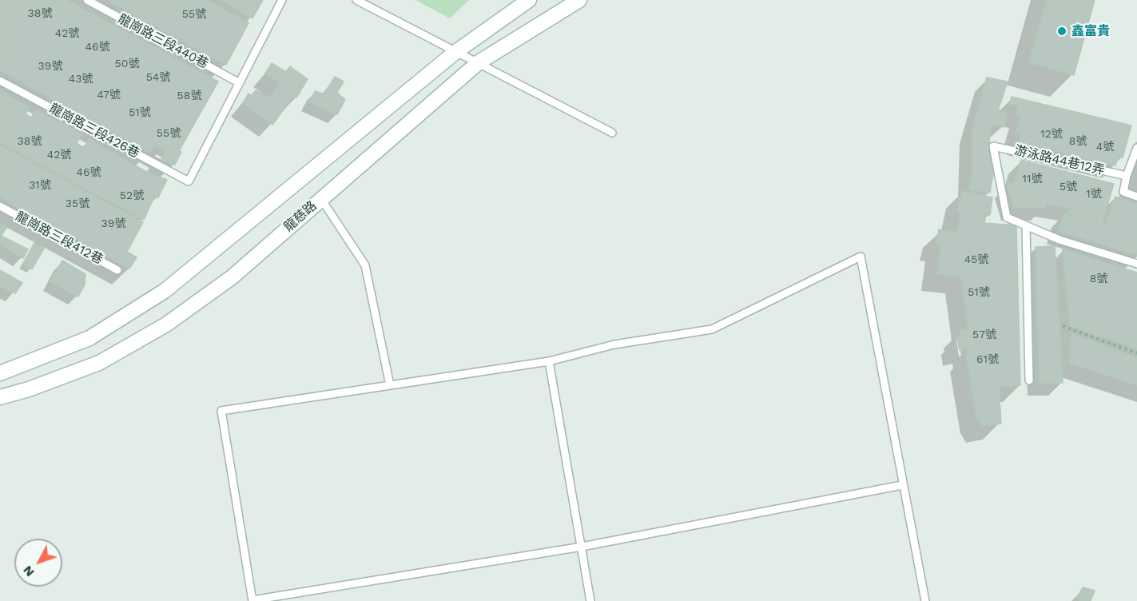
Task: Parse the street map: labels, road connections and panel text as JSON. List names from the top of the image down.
{
  "streets": {
    "street": ["龍慈路"],
    "lane": [
      "龍崗路三段440巷",
      "龍崗路三段426巷",
      "游泳路44巷12弄",
      "龍崗路三段412巷"
    ]
  },
  "crossings": [
    ["龍崗路三段440巷", "龍崗路三段426巷"]
  ],
  "places": ["鑫富貴"],
  "house_numbers": [
    "38號",
    "55號",
    "42號",
    "46號",
    "50號",
    "39號",
    "54號",
    "43號",
    "47號",
    "58號",
    "51號",
    "55號",
    "12號",
    "38號",
    "8號",
    "4號",
    "42號",
    "46號",
    "11號",
    "31號",
    "5號",
    "1號",
    "52號",
    "35號",
    "39號",
    "45號",
    "8號",
    "51號",
    "57號",
    "61號"
  ],
  "north": "bottom left"
}
